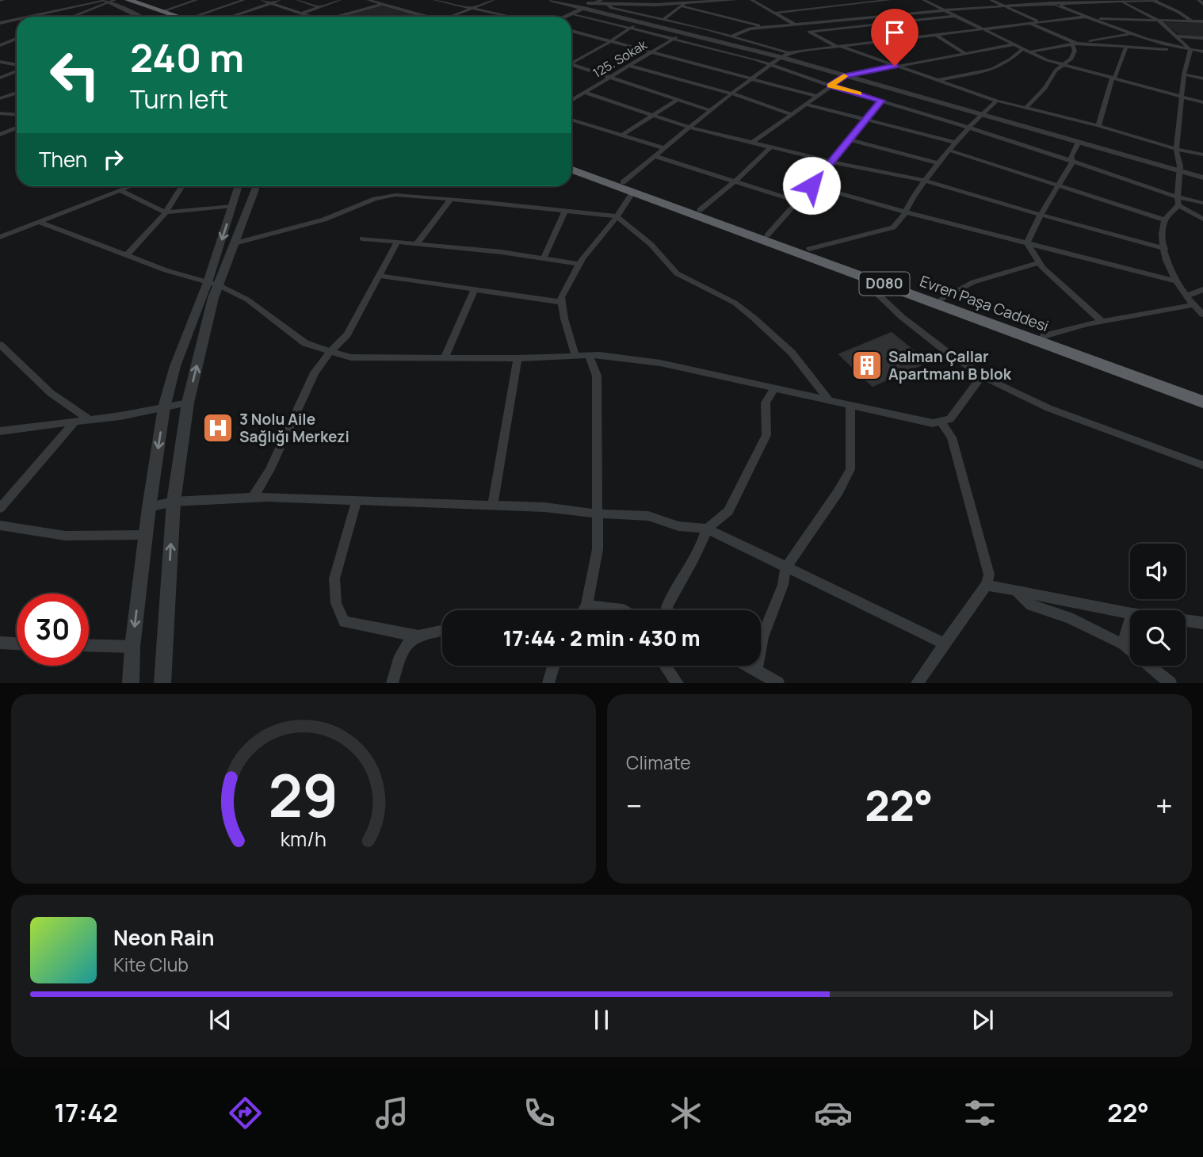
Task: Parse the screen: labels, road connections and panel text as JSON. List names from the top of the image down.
{
  "streets": {
    "highway": ["D080", "Evren Paşa Caddesi"],
    "street": ["125. Sokak"]
  },
  "places": {
    "building": ["Salman Çallar Apartmanı B blok"],
    "hospital": ["3 Nolu Aile Sağlığı Merkezi"]
  },
  "page": {
    "turn": ["240 m", "Turn left"],
    "then": "Then",
    "limit": "30",
    "trip": "17:44 · 2 min · 430 m",
    "tile": "Climate",
    "heat": ["−", "22°", "+"],
    "song": ["Neon Rain", "Kite Club"],
    "tabs": ["17:42", "22°"],
    "gauge": ["29", "km/h"]
  }
}
